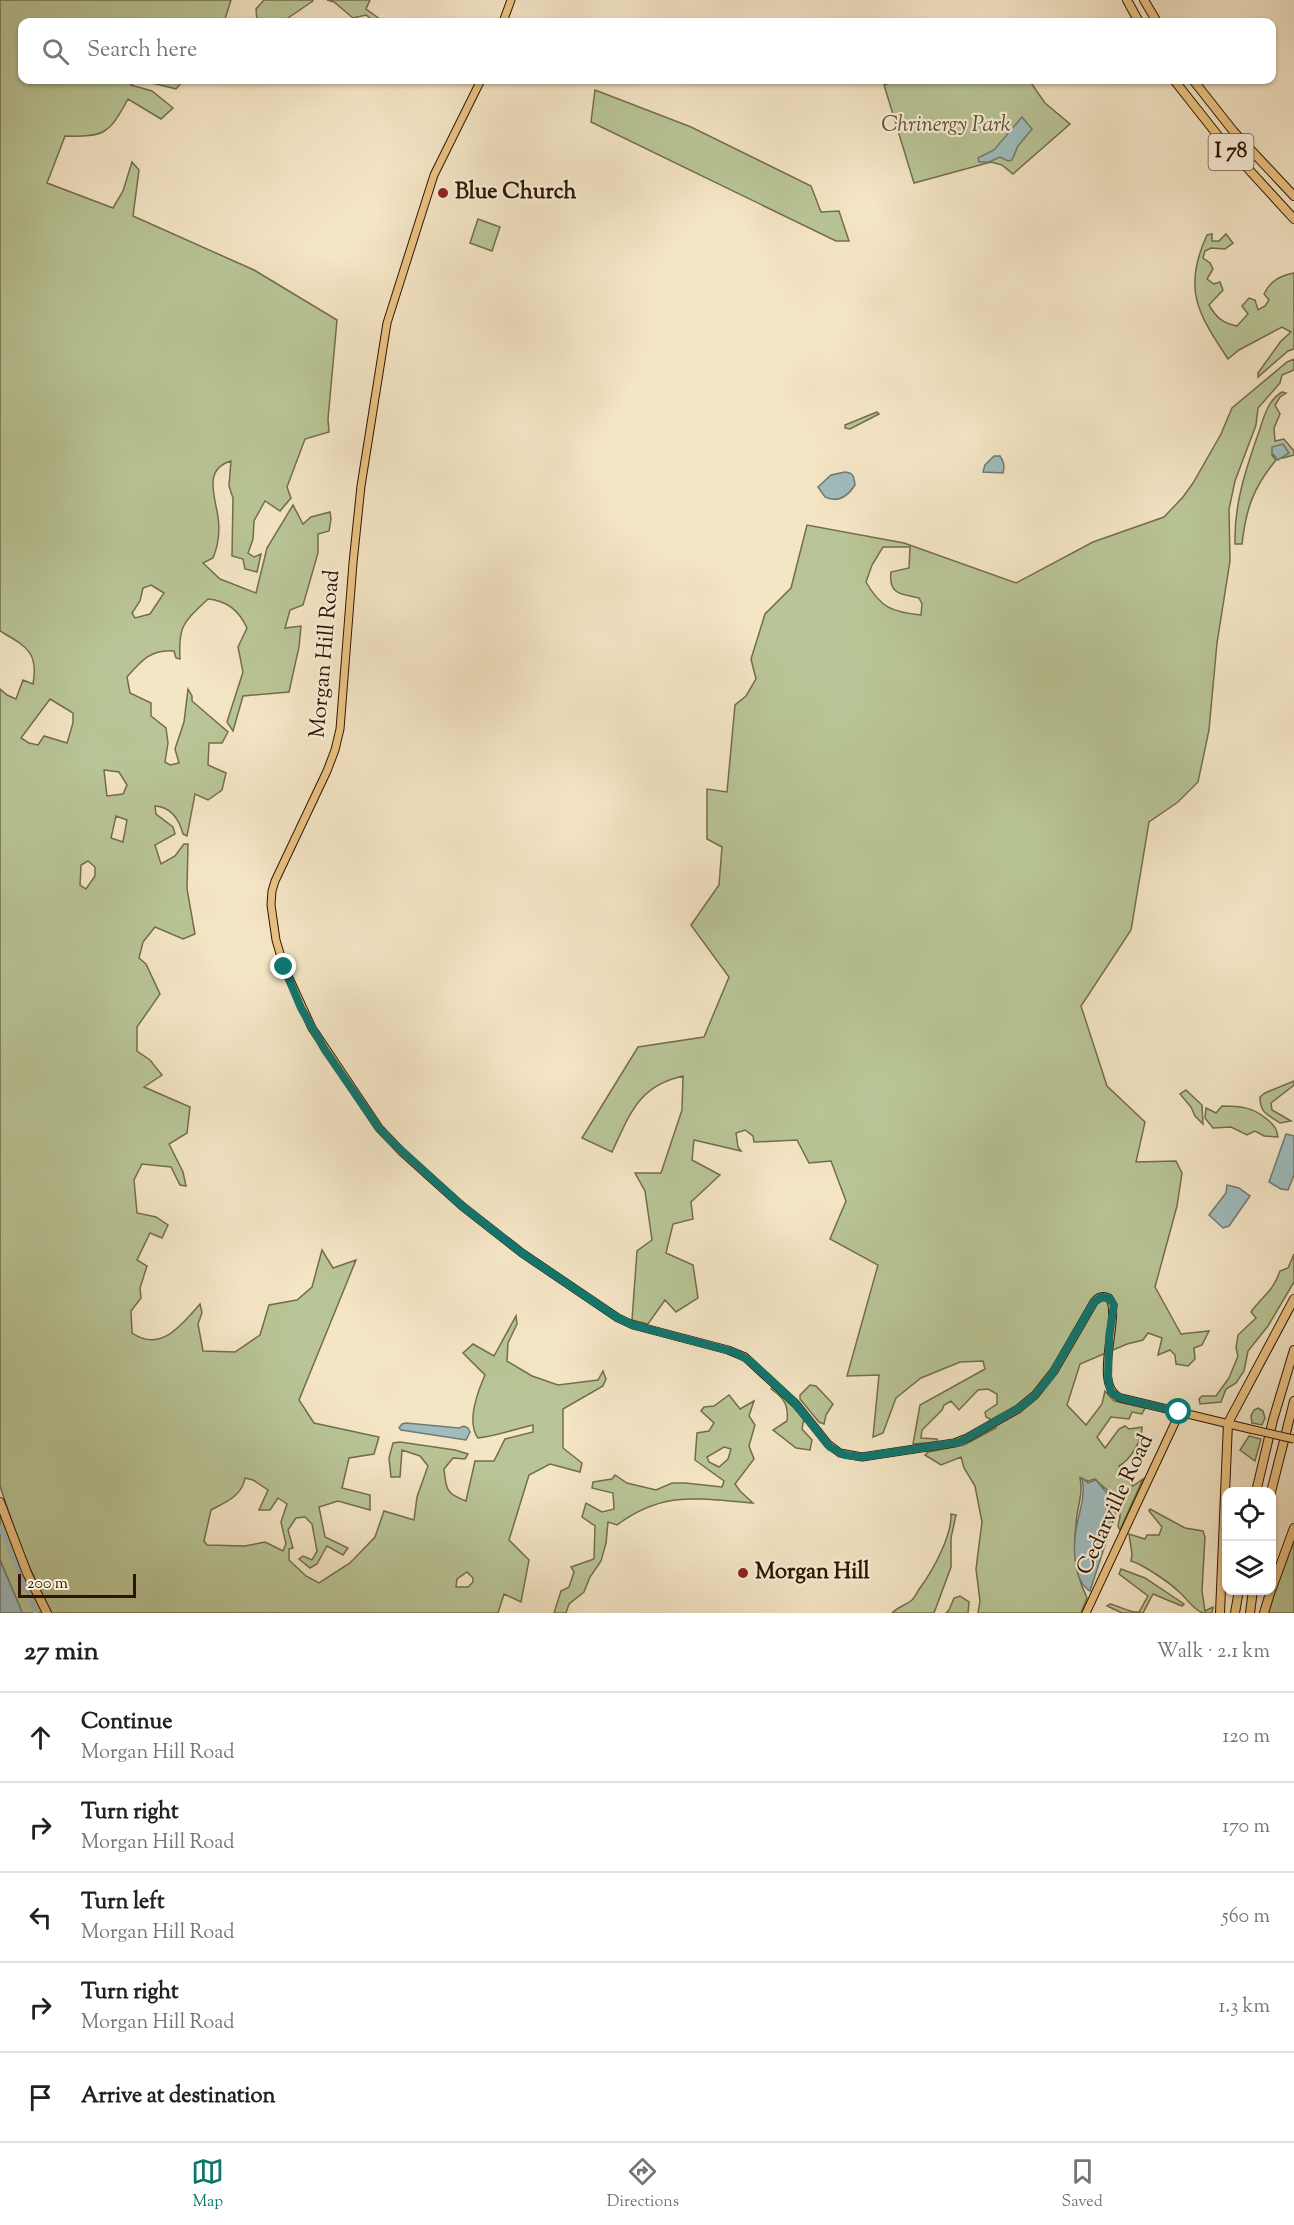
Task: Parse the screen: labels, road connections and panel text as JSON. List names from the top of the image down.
{
  "streets": {
    "highway": ["I 78"],
    "main road": ["Morgan Hill Road", "Cedarville Road"]
  },
  "crossings": [
    ["Morgan Hill Road", "Cedarville Road"]
  ],
  "parks": ["Chrinergy Park"],
  "places": ["Blue Church", "Morgan Hill"],
  "scale_bar": "200 m",
  "page": {
    "search": "Search here",
    "scale": "200 m",
    "heading": ["27 min", "Walk · 2.1 km"],
    "list": [
      ["Continue", "Morgan Hill Road", "120 m"],
      ["Turn right", "Morgan Hill Road", "170 m"],
      ["Turn left", "Morgan Hill Road", "560 m"],
      ["Turn right", "Morgan Hill Road", "1.3 km"],
      "Arrive at destination"
    ],
    "nav": ["Map", "Directions", "Saved"]
  }
}
